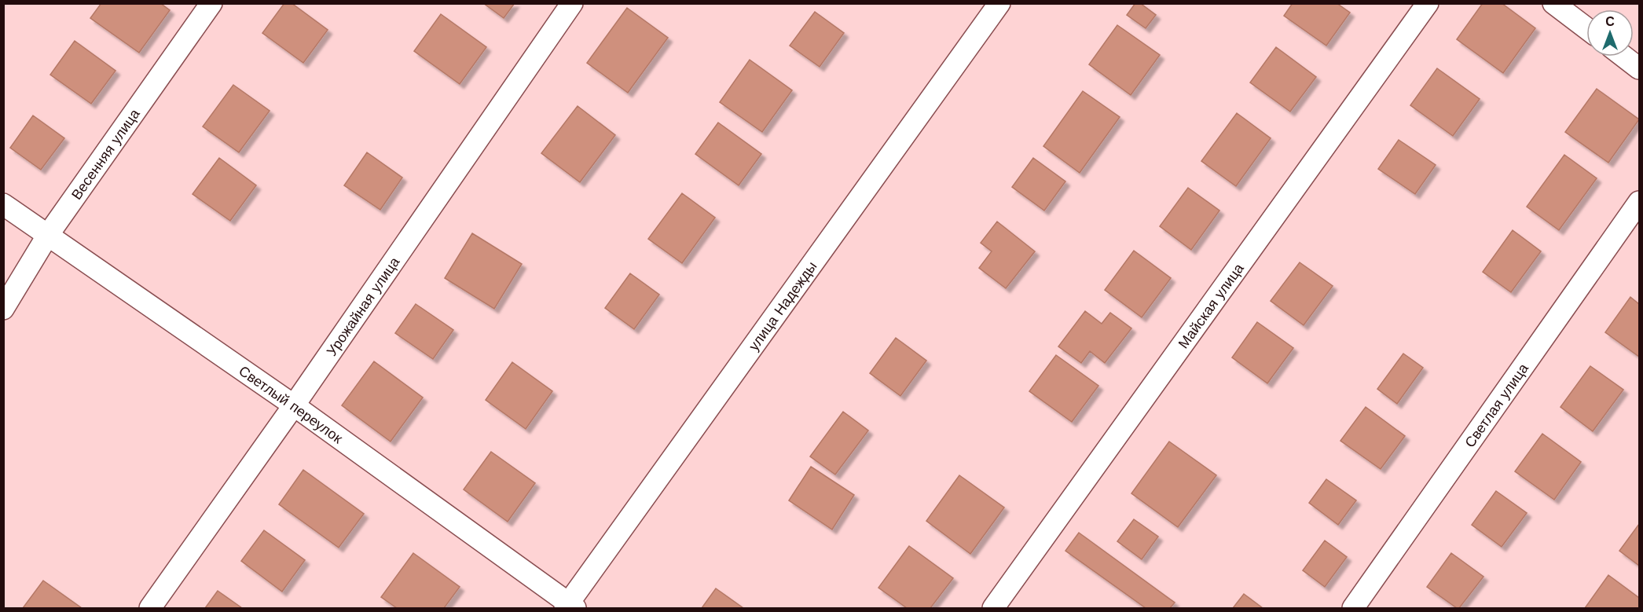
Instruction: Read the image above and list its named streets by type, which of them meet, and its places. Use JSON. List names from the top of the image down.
{
  "streets": {
    "street": [
      "Весенняя улица",
      "улица Надежды",
      "Урожайная улица",
      "Майская улица",
      "Светлый переулок",
      "Светлая улица"
    ]
  },
  "crossings": [
    ["Весенняя улица", "Светлый переулок"],
    ["улица Надежды", "Светлый переулок"],
    ["Урожайная улица", "Светлый переулок"]
  ],
  "north": "top"
}
